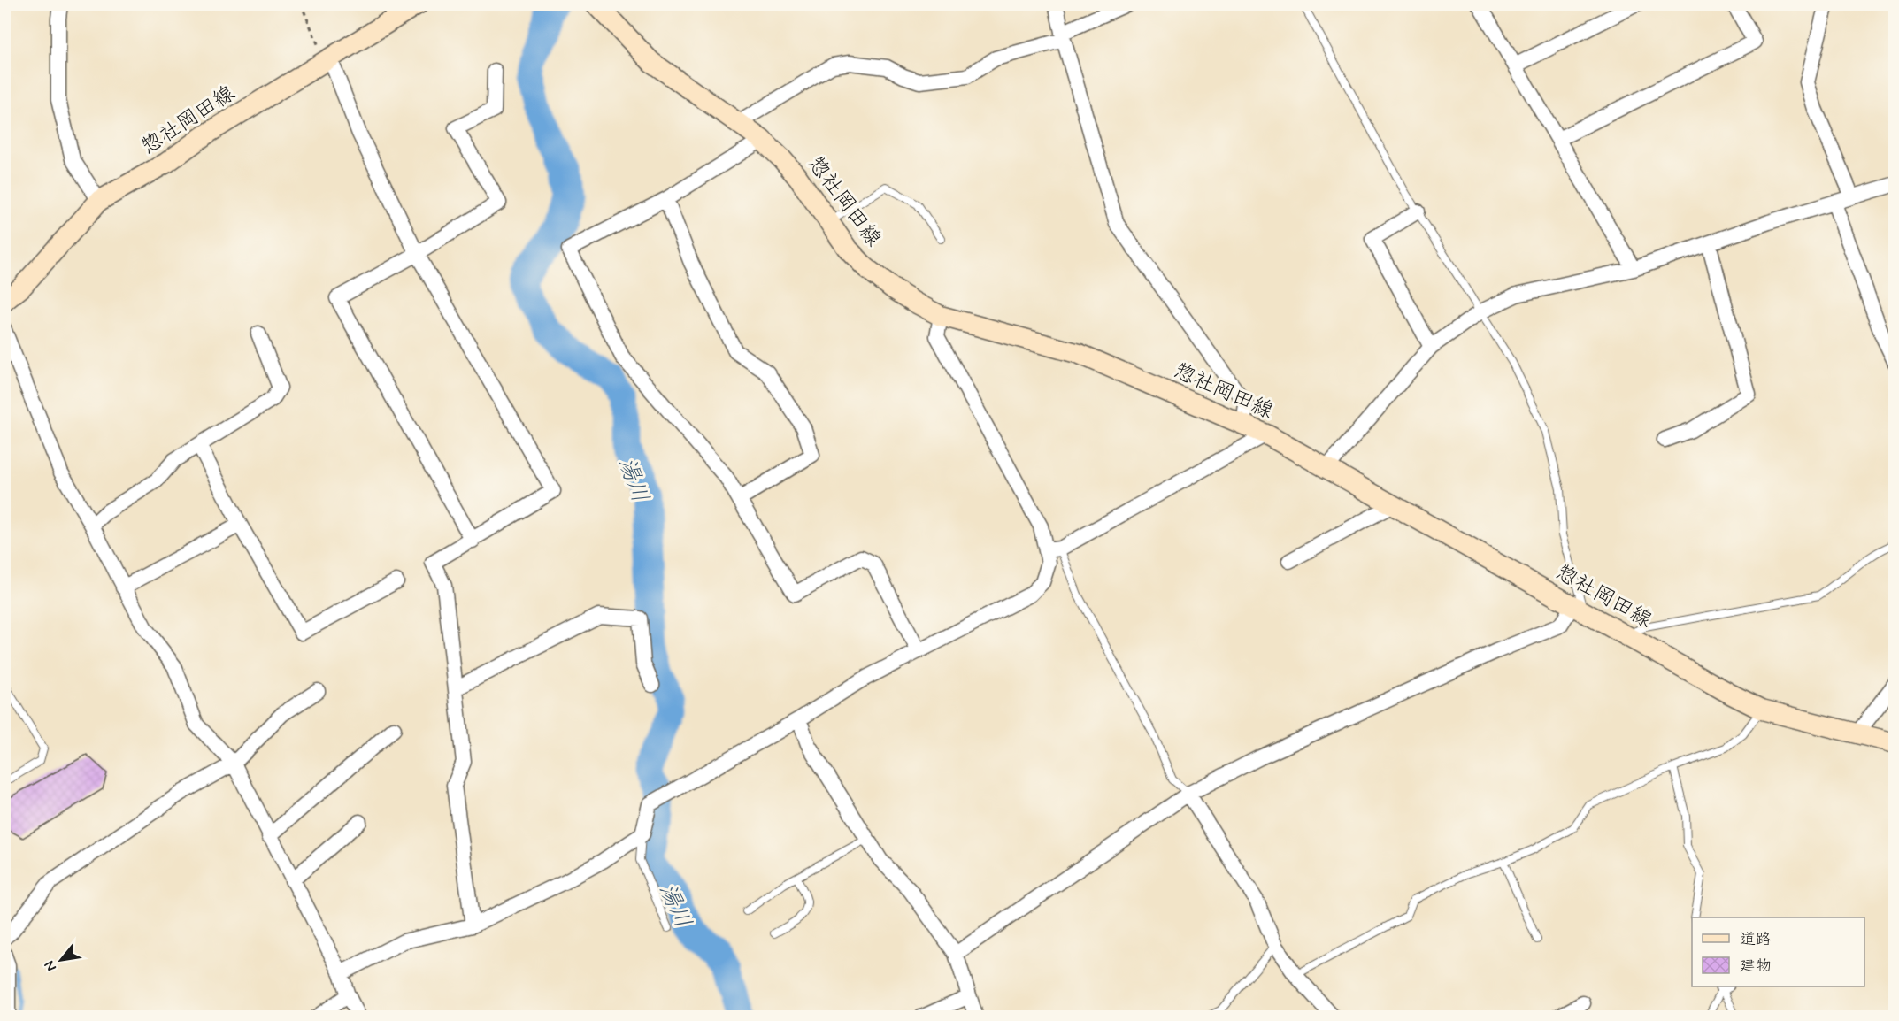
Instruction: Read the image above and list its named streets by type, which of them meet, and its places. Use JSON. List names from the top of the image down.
{
  "streets": {
    "main road": ["惣社岡田線"]
  },
  "water": ["湯川"],
  "legend": ["道路", "建物"],
  "north": "bottom left"
}
